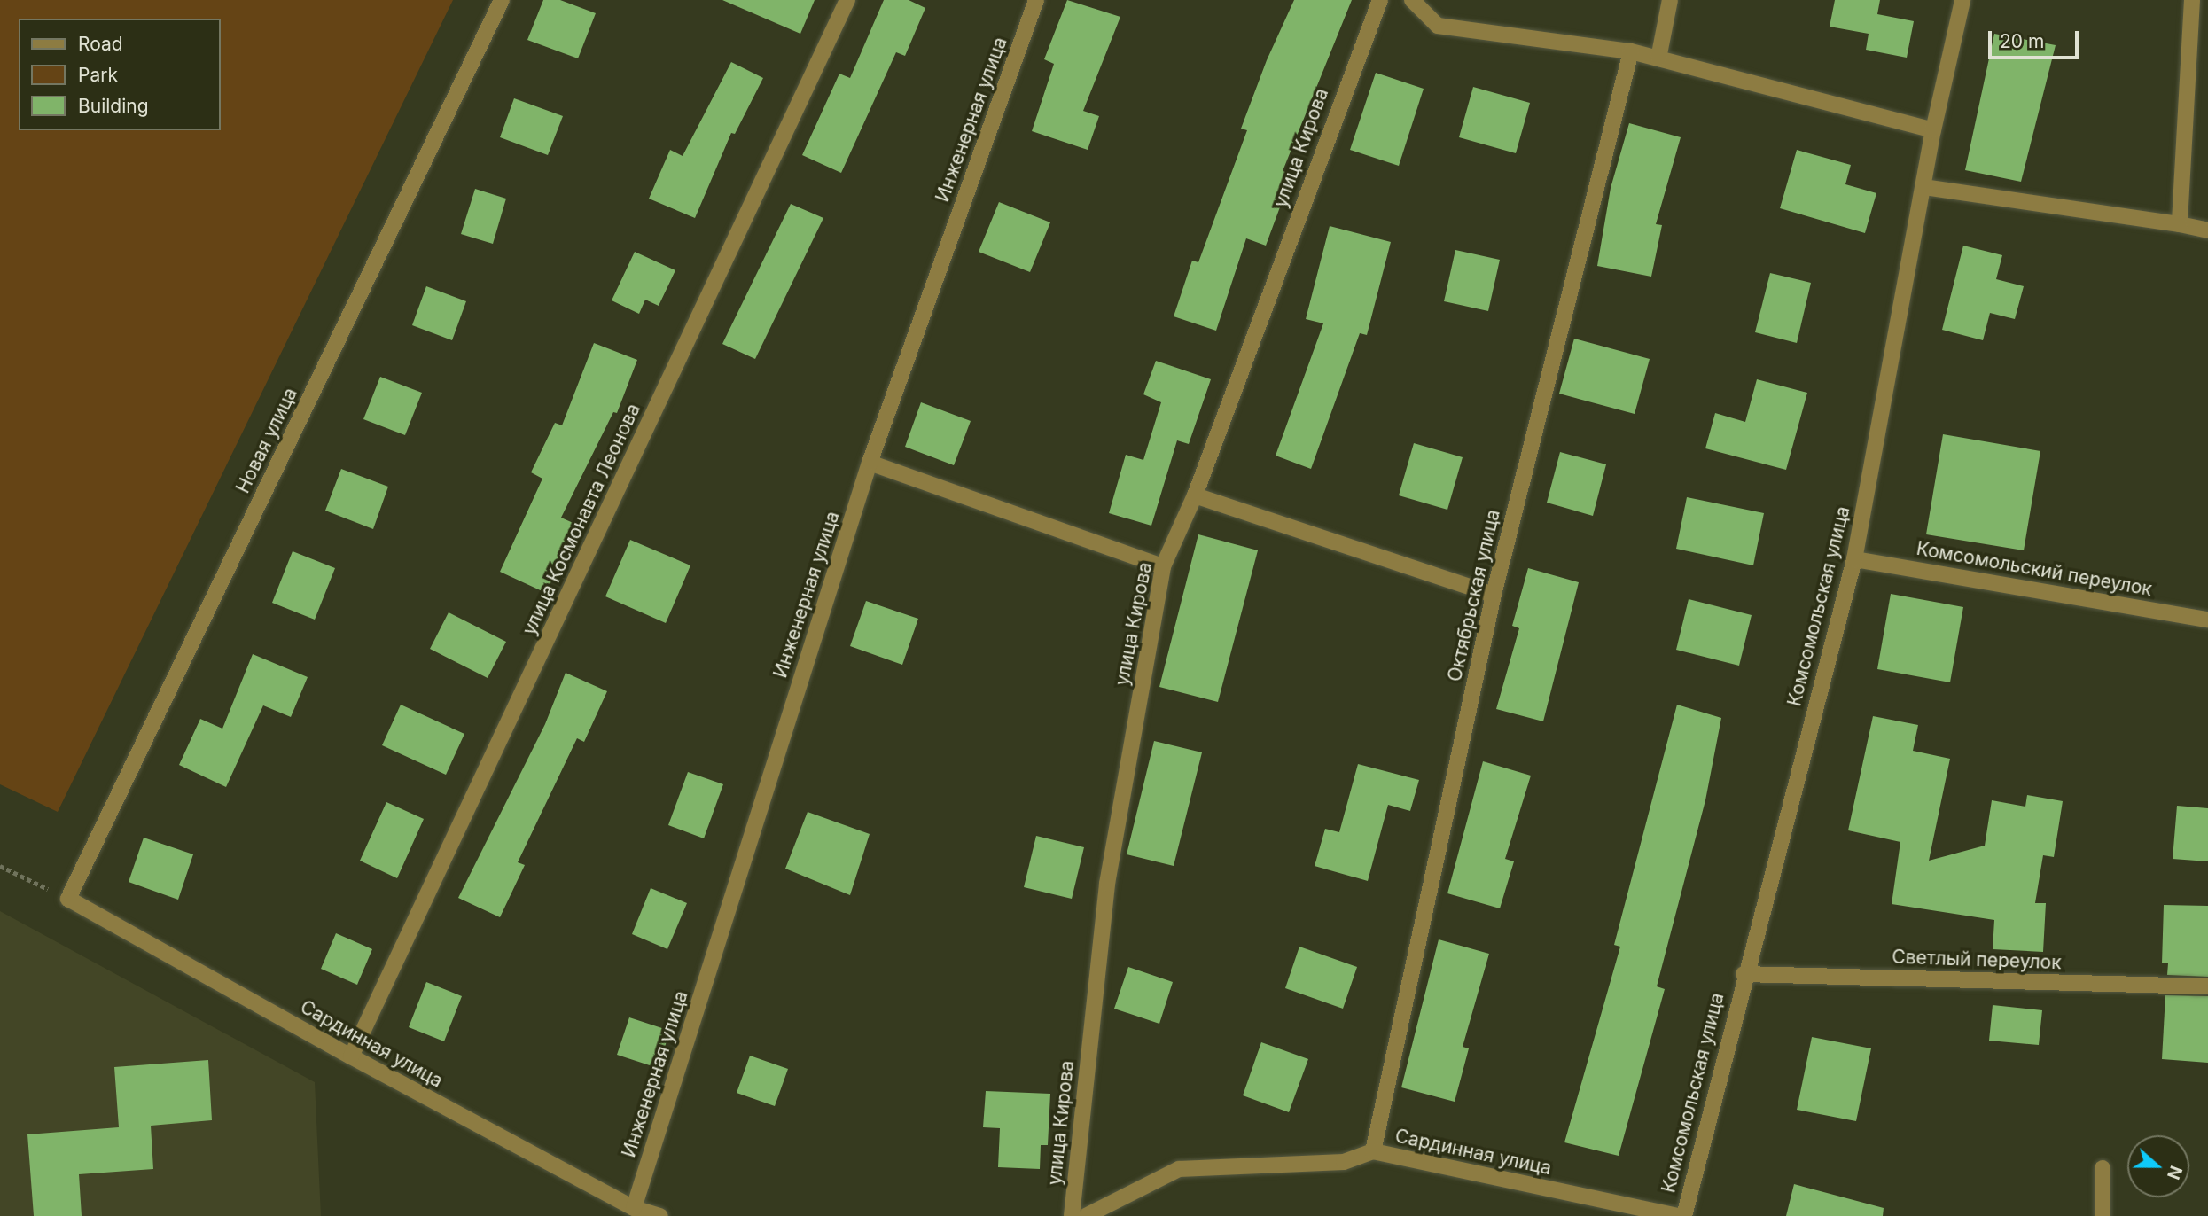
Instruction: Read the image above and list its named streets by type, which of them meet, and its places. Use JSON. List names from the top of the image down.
{
  "streets": {
    "street": [
      "Инженерная улица",
      "улица Кирова",
      "Новая улица",
      "улица Космонавта Леонова",
      "Комсомольский переулок",
      "Октябрьская улица",
      "Комсомольская улица",
      "Светлый переулок",
      "Сардинная улица"
    ]
  },
  "crossings": [
    ["Инженерная улица", "Сардинная улица"],
    ["Новая улица", "Сардинная улица"],
    ["улица Космонавта Леонова", "Сардинная улица"],
    ["Комсомольский переулок", "Комсомольская улица"],
    ["Октябрьская улица", "Сардинная улица"],
    ["Комсомольская улица", "Светлый переулок"]
  ],
  "legend": ["Road", "Park", "Building"],
  "scale_bar": "20 m",
  "north": "right"
}
